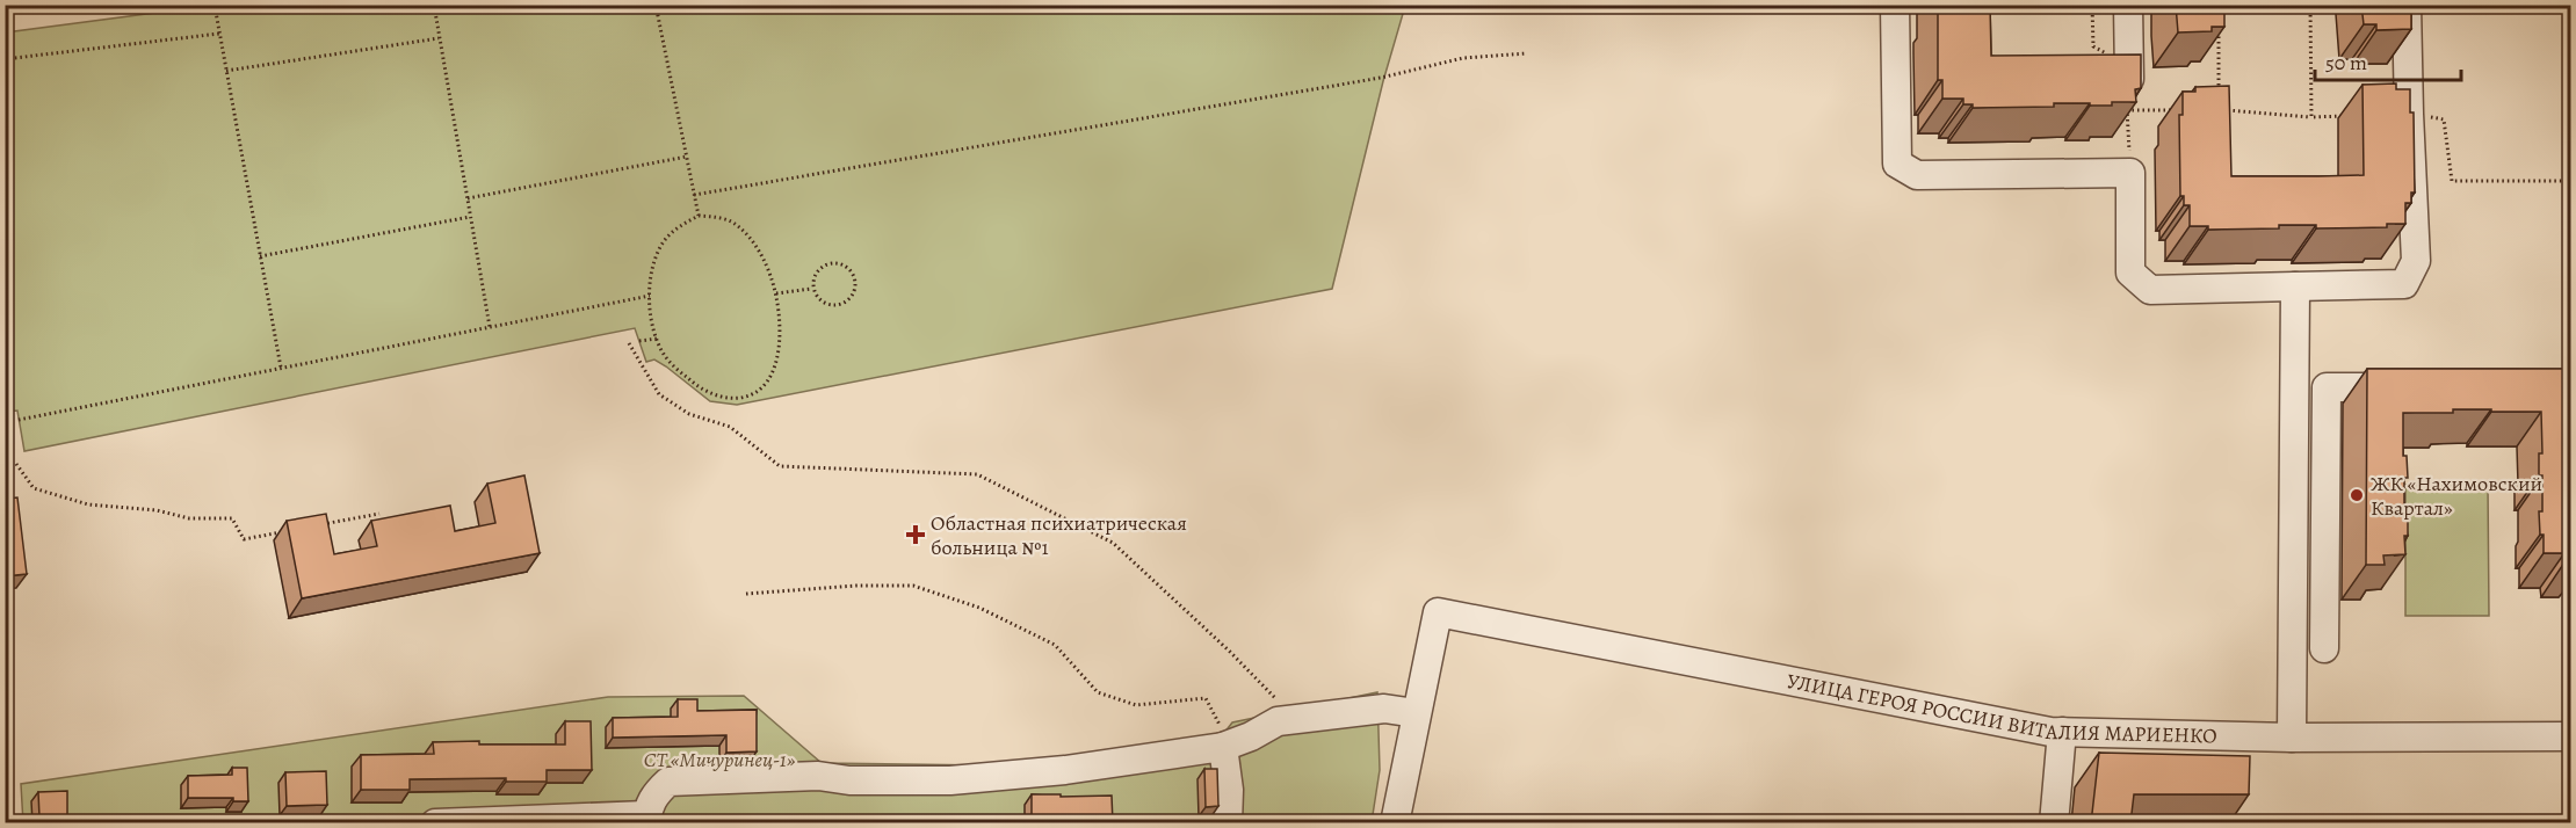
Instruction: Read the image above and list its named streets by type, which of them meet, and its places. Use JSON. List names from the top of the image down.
{
  "streets": {
    "street": ["УЛИЦА ГЕРОЯ РОССИИ ВИТАЛИЯ МАРИЕНКО"]
  },
  "parks": ["СТ «Мичуринец-1»"],
  "places": {
    "other": ["ЖК «Нахимовский Квартал»"],
    "health": ["Областная психиатрическая больница №1"]
  },
  "scale_bar": "50 m"
}
